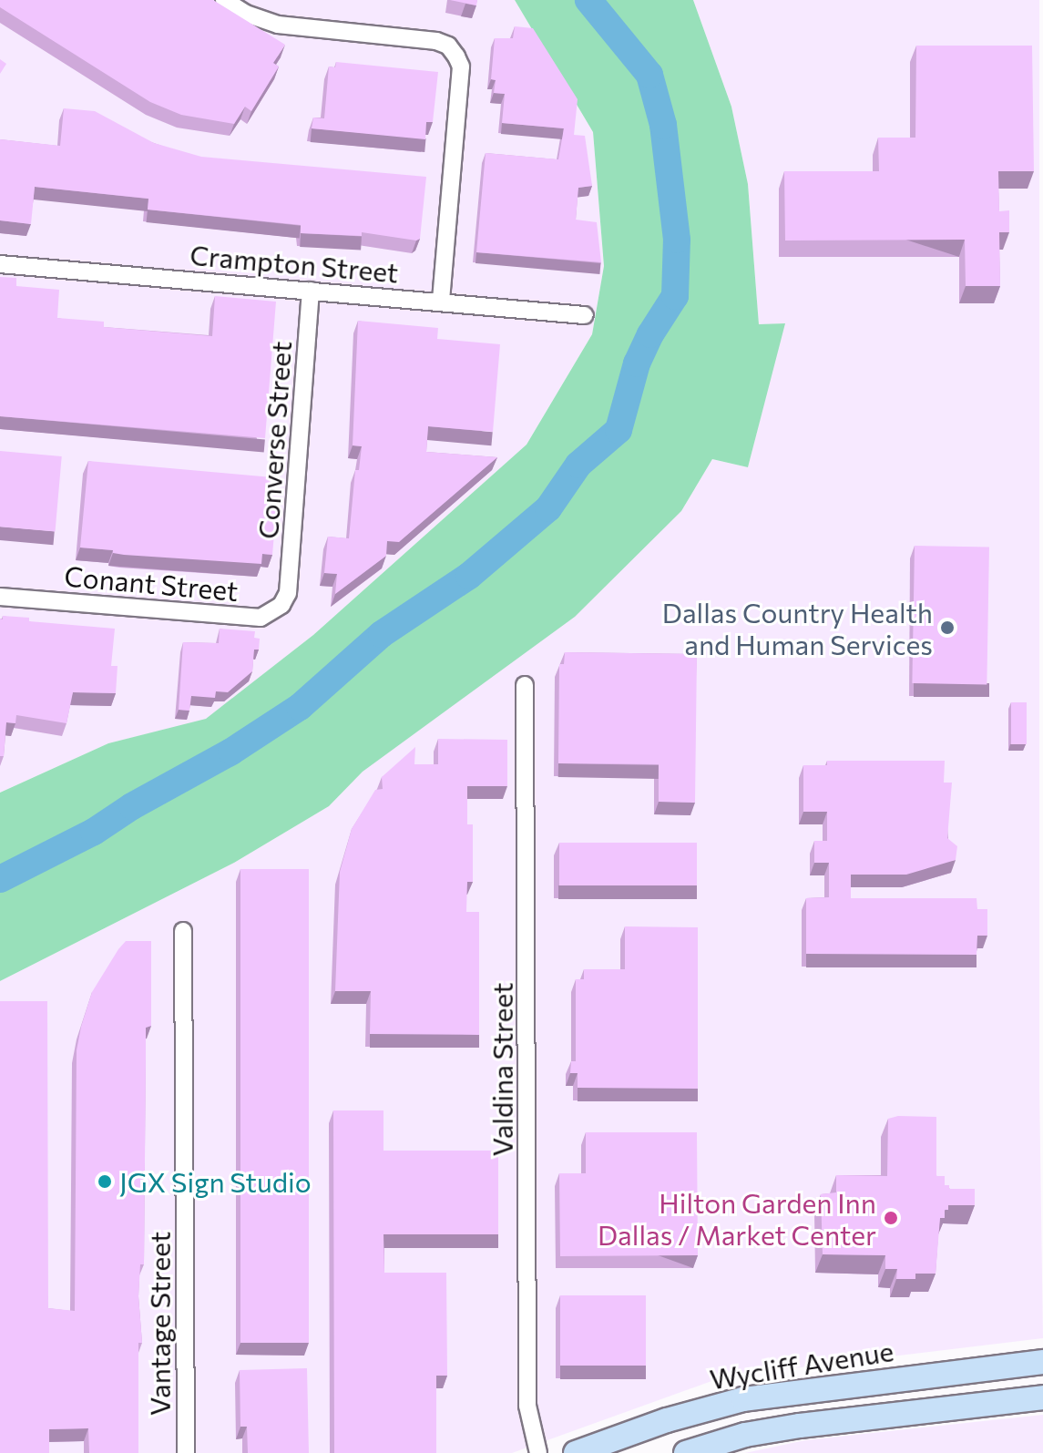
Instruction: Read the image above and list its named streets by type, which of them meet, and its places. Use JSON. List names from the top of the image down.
{
  "streets": {
    "main road": ["Wycliff Avenue"],
    "street": [
      "Crampton Street",
      "Converse Street",
      "Conant Street",
      "Valdina Street",
      "Vantage Street"
    ]
  },
  "crossings": [
    ["Crampton Street", "Converse Street"],
    ["Converse Street", "Conant Street"]
  ],
  "places": ["Dallas Country Health and Human Services", "JGX Sign Studio", "Hilton Garden Inn Dallas / Market Center"]
}
